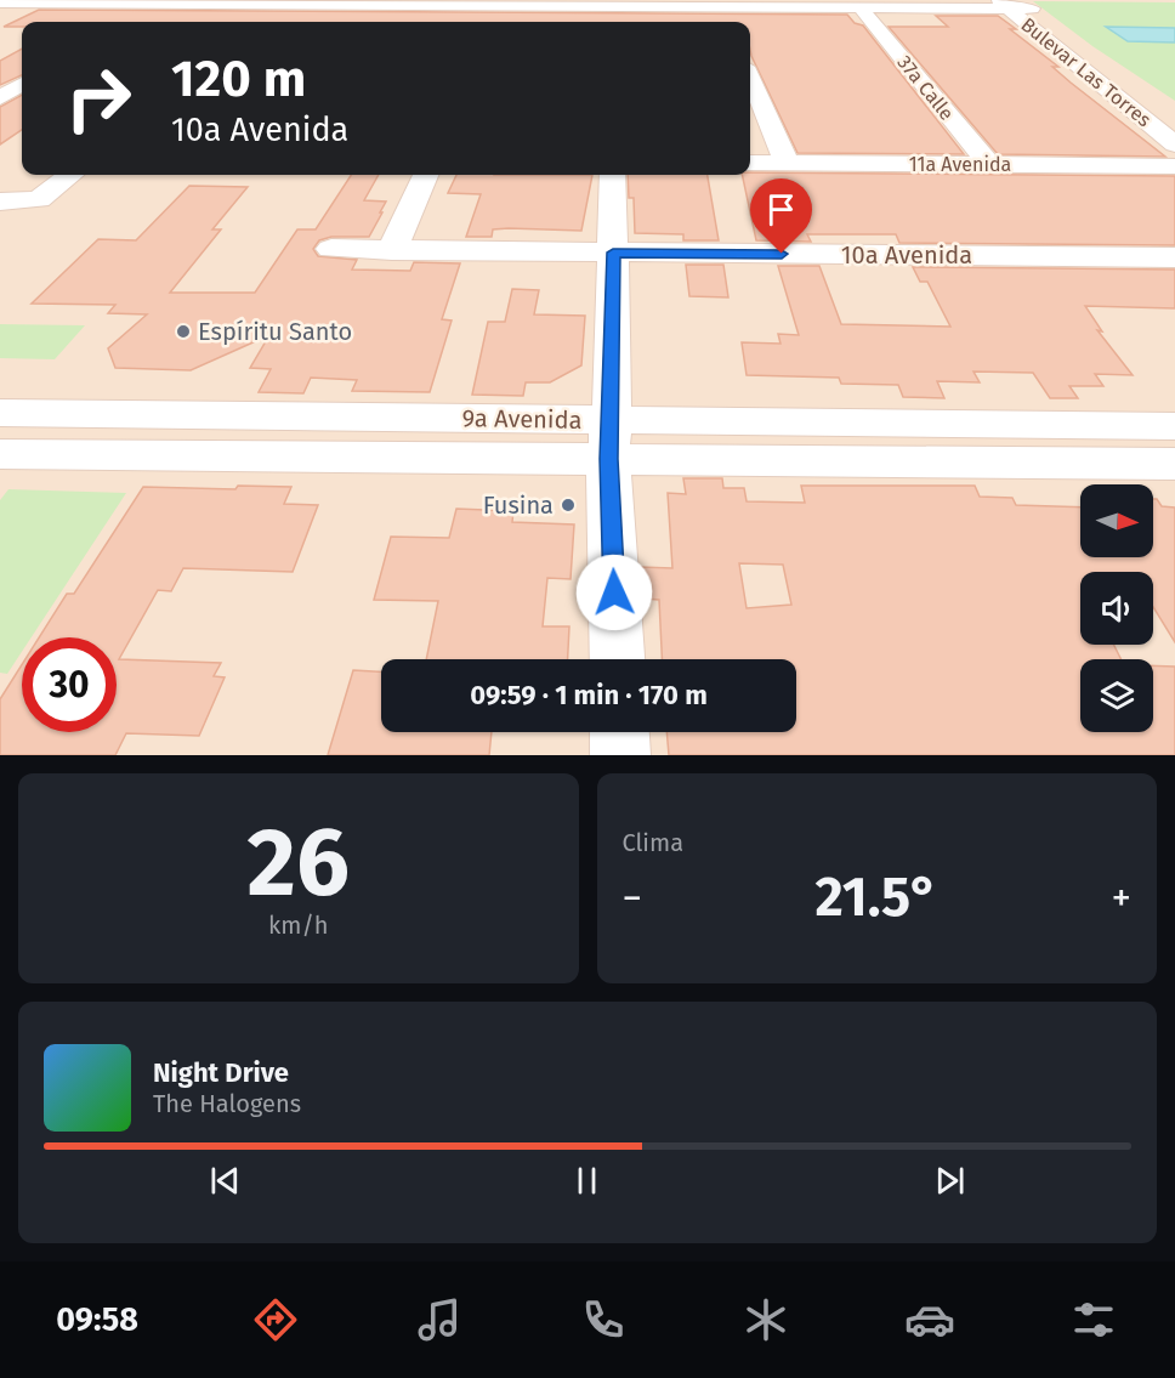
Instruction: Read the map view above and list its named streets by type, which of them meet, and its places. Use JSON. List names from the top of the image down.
{
  "streets": {
    "street": [
      "Bulevar Las Torres",
      "37a Calle",
      "11a Avenida",
      "10a Avenida",
      "9a Avenida"
    ]
  },
  "crossings": [
    ["37a Calle", "11a Avenida"]
  ],
  "places": ["Espíritu Santo", "Fusina"],
  "north": "right",
  "page": {
    "turn": ["120 m", "10a Avenida"],
    "limit": "30",
    "trip": "09:59 · 1 min · 170 m",
    "tile": [
      ["26", "km/h"],
      "Clima"
    ],
    "heat": ["−", "21.5°", "+"],
    "song": ["Night Drive", "The Halogens"],
    "tabs": "09:58"
  }
}
